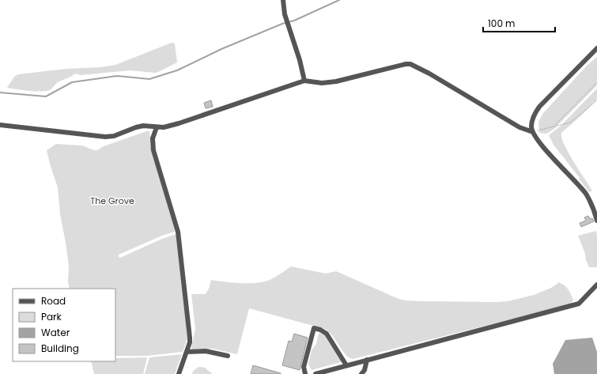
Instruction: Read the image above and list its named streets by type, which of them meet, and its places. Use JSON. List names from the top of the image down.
{
  "parks": ["The Grove"],
  "legend": [
    "Road",
    "Park",
    "Water",
    "Building"
  ],
  "scale_bar": "100 m"
}
